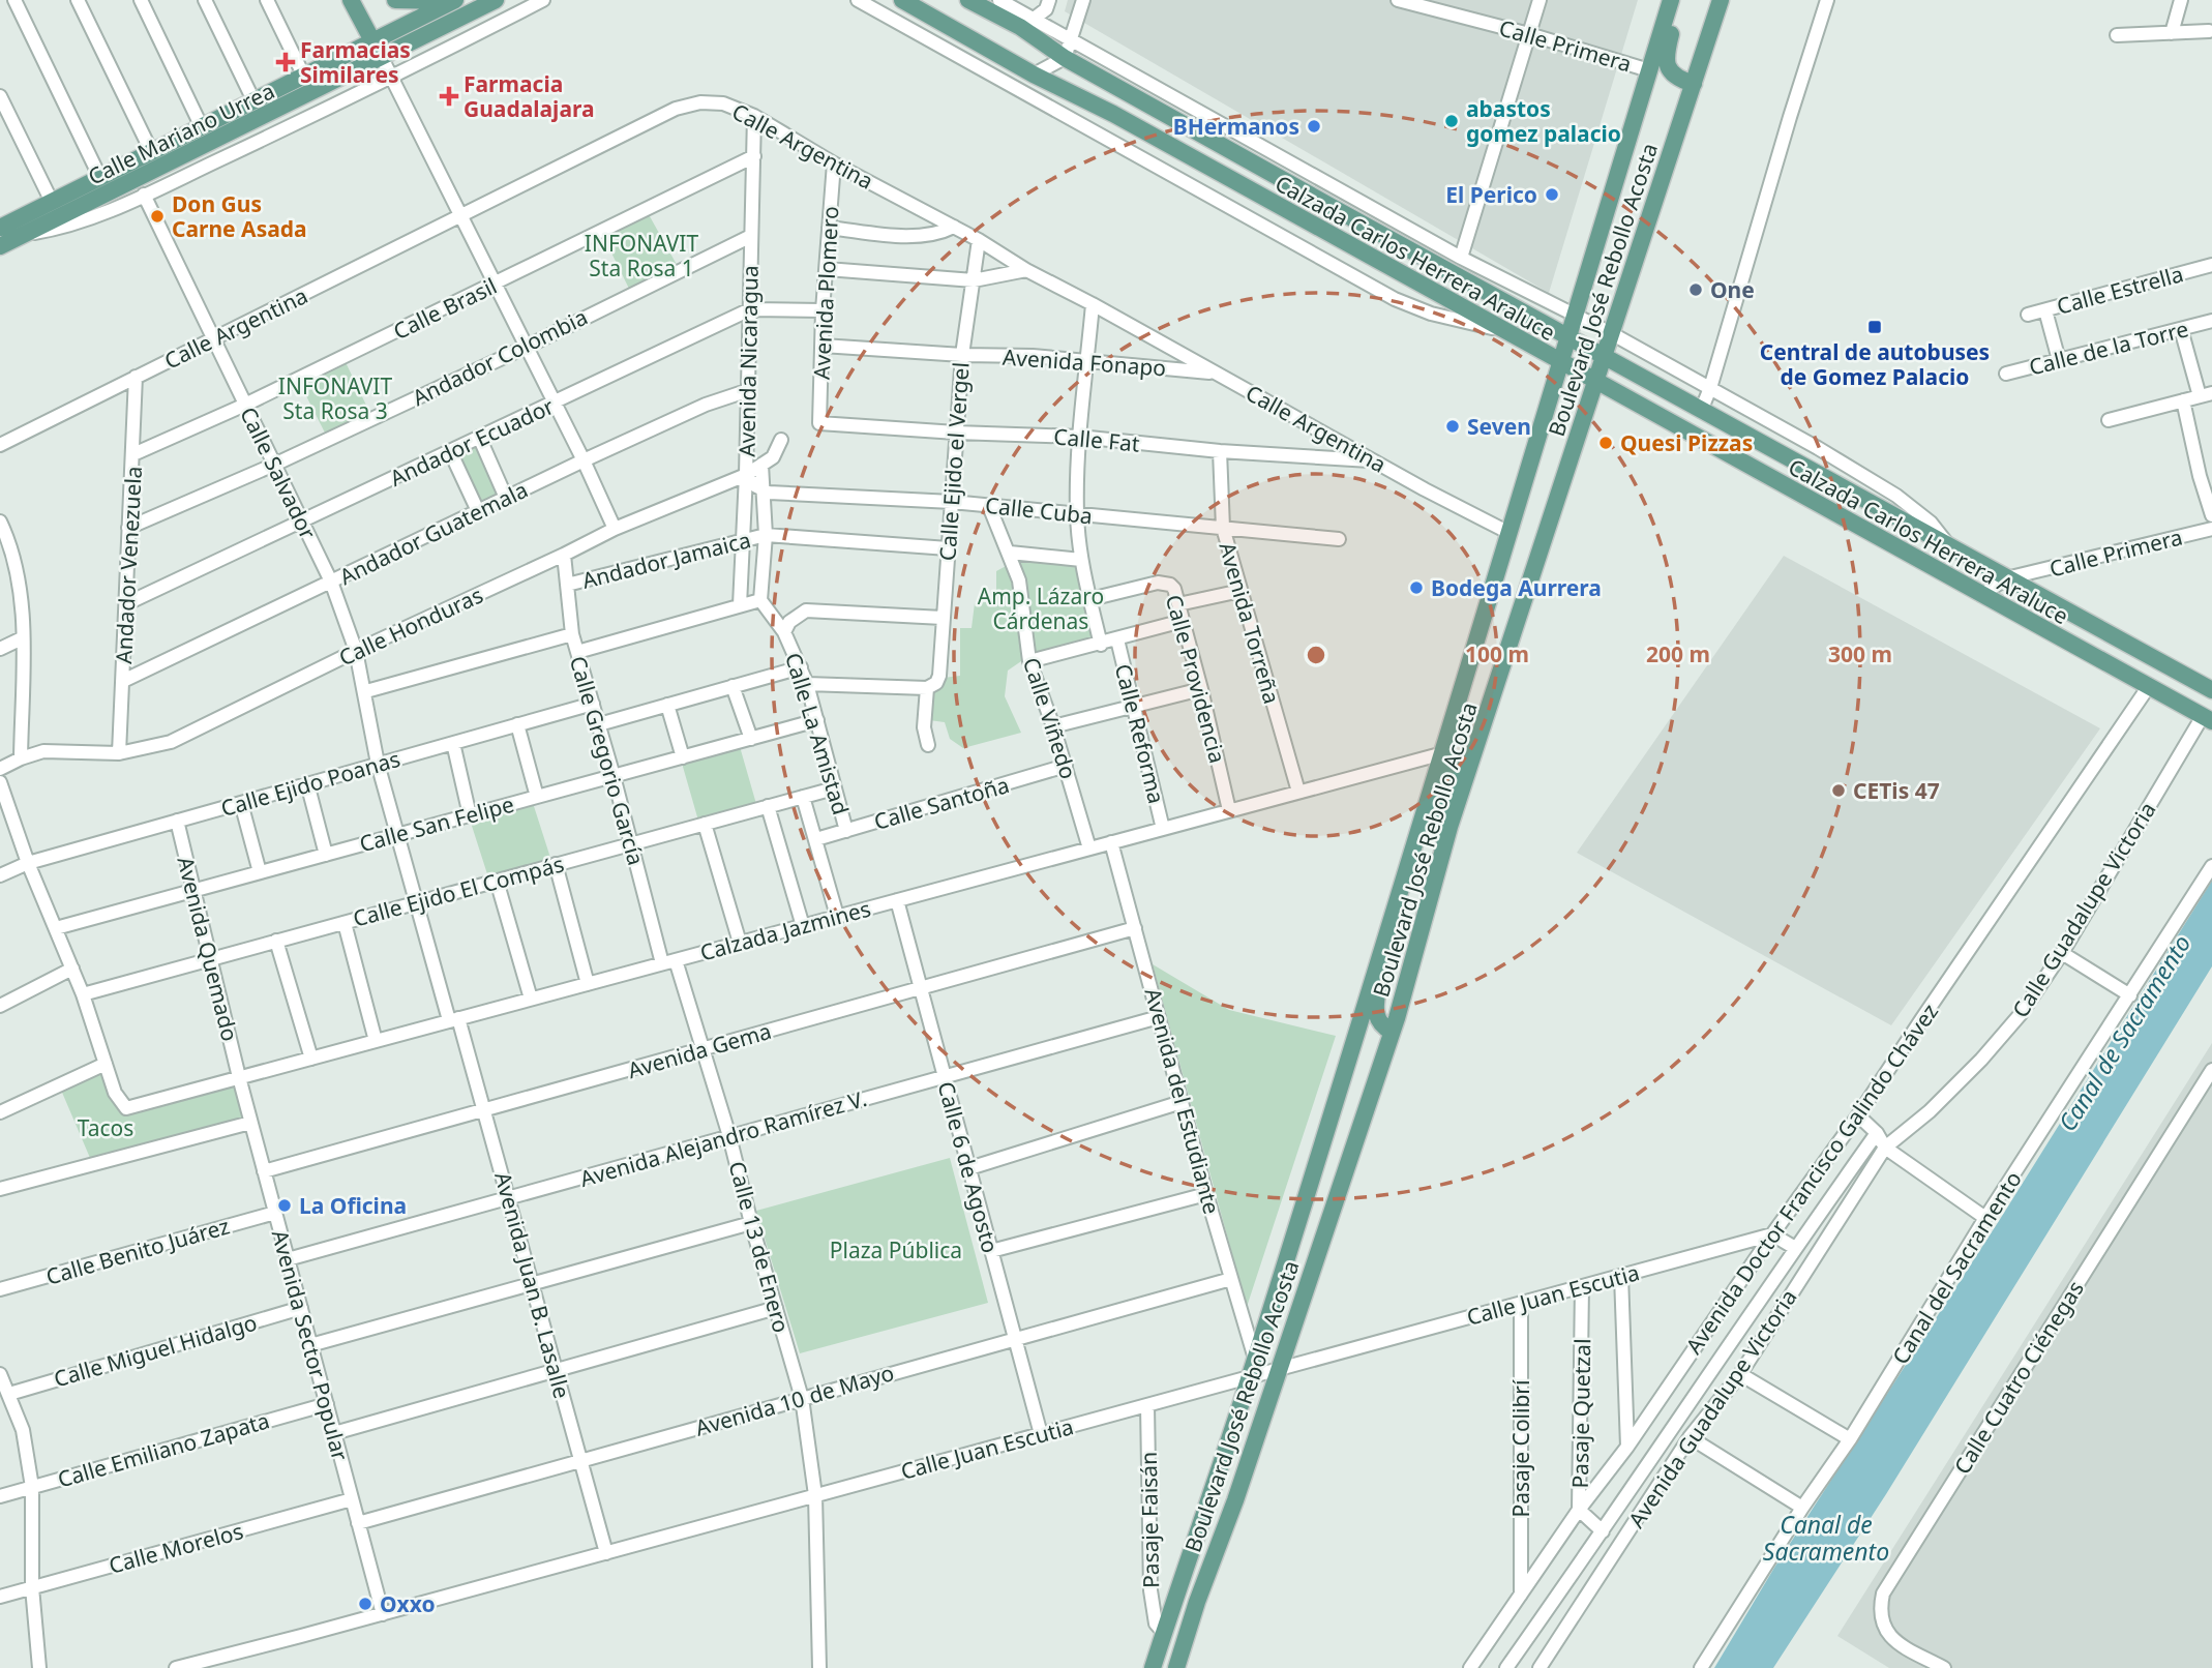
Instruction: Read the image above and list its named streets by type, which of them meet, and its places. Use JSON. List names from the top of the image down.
{
  "streets": {
    "main road": ["Calle Mariano Urrea", "Calzada Carlos Herrera Araluce", "Boulevard José Rebollo Acosta"],
    "street": [
      "Calle Primera",
      "Calle Argentina",
      "Calle Estrella",
      "Avenida Plomero",
      "Calle Brasil",
      "Calle de la Torre",
      "Andador Colombia",
      "Avenida Nicaragua",
      "Avenida Fonapo",
      "Calle Fat",
      "Andador Ecuador",
      "Calle Ejido el Vergel",
      "Calle Salvador",
      "Calle Cuba",
      "Andador Guatemala",
      "Andador Jamaica",
      "Andador Venezuela",
      "Avenida Torreña",
      "Calle Honduras",
      "Calle Providencia",
      "Calle Viñedo",
      "Calle La Amistad",
      "Calle Reforma",
      "Calle Gregorio García",
      "Calle Ejido Poanas",
      "Calle Santoña",
      "Calle San Felipe",
      "Calle Ejido El Compás",
      "Calle Guadalupe Victoria",
      "Calzada Jazmines",
      "Avenida Quemado",
      "Avenida Gema",
      "Avenida del Estudiante",
      "Avenida Alejandro Ramírez V.",
      "Calle 6 de Agosto",
      "Avenida Doctor Francisco Galindo Chávez",
      "Calle 13 de Enero",
      "Calle Benito Juárez",
      "Canal del Sacramento",
      "Avenida Juan B. Lasalle",
      "Calle Juan Escutia",
      "Avenida Sector Popular",
      "Calle Miguel Hidalgo",
      "Calle Cuatro Ciénegas",
      "Avenida 10 de Mayo",
      "Avenida Guadalupe Victoria",
      "Pasaje Quetzal",
      "Pasaje Colibrí",
      "Calle Emiliano Zapata",
      "Pasaje Faisán",
      "Calle Morelos"
    ]
  },
  "crossings": [
    ["Calle Primera", "Calzada Carlos Herrera Araluce"],
    ["Calle Primera", "Boulevard José Rebollo Acosta"],
    ["Calle Argentina", "Boulevard José Rebollo Acosta"],
    ["Calle Argentina", "Avenida Plomero"],
    ["Calle Argentina", "Avenida Nicaragua"],
    ["Calle Argentina", "Avenida Fonapo"],
    ["Calle Argentina", "Calle Fat"],
    ["Calle Argentina", "Calle Ejido el Vergel"],
    ["Calle Argentina", "Calle Salvador"],
    ["Calle Argentina", "Andador Venezuela"],
    ["Calle Argentina", "Calle Reforma"],
    ["Calzada Carlos Herrera Araluce", "Boulevard José Rebollo Acosta"],
    ["Calzada Carlos Herrera Araluce", "Calle Guadalupe Victoria"],
    ["Calzada Carlos Herrera Araluce", "Avenida Doctor Francisco Galindo Chávez"],
    ["Boulevard José Rebollo Acosta", "Calzada Jazmines"],
    ["Boulevard José Rebollo Acosta", "Avenida del Estudiante"],
    ["Boulevard José Rebollo Acosta", "Calle Juan Escutia"],
    ["Boulevard José Rebollo Acosta", "Pasaje Faisán"],
    ["Avenida Plomero", "Avenida Fonapo"],
    ["Avenida Plomero", "Calle Fat"],
    ["Avenida Plomero", "Andador Ecuador"],
    ["Calle Brasil", "Avenida Nicaragua"],
    ["Calle Brasil", "Calle Salvador"],
    ["Calle Brasil", "Andador Venezuela"],
    ["Andador Colombia", "Avenida Nicaragua"],
    ["Andador Colombia", "Calle Salvador"],
    ["Andador Colombia", "Andador Venezuela"],
    ["Avenida Nicaragua", "Andador Ecuador"],
    ["Avenida Nicaragua", "Andador Guatemala"],
    ["Avenida Nicaragua", "Andador Jamaica"],
    ["Avenida Nicaragua", "Calle Honduras"],
    ["Avenida Fonapo", "Calle Ejido el Vergel"],
    ["Avenida Fonapo", "Calle Reforma"],
    ["Calle Fat", "Calle Ejido el Vergel"],
    ["Calle Fat", "Avenida Torreña"],
    ["Calle Fat", "Calle Reforma"],
    ["Andador Ecuador", "Calle Salvador"],
    ["Andador Ecuador", "Andador Venezuela"],
    ["Calle Ejido el Vergel", "Calle Cuba"],
    ["Calle Ejido el Vergel", "Andador Jamaica"],
    ["Calle Ejido el Vergel", "Calle La Amistad"],
    ["Calle Salvador", "Andador Guatemala"],
    ["Calle Salvador", "Calle Honduras"],
    ["Calle Salvador", "Calle Ejido Poanas"],
    ["Calle Salvador", "Calle San Felipe"],
    ["Calle Salvador", "Calle Ejido El Compás"],
    ["Calle Salvador", "Avenida Juan B. Lasalle"],
    ["Calle Cuba", "Avenida Torreña"],
    ["Calle Cuba", "Calle Viñedo"],
    ["Calle Cuba", "Calle Reforma"],
    ["Andador Guatemala", "Andador Venezuela"],
    ["Andador Jamaica", "Calle Gregorio García"],
    ["Andador Venezuela", "Calle Honduras"],
    ["Avenida Torreña", "Calzada Jazmines"],
    ["Calle Honduras", "Calle Gregorio García"],
    ["Calle Providencia", "Calle Reforma"],
    ["Calle Providencia", "Calzada Jazmines"],
    ["Calle Viñedo", "Calle Santoña"],
    ["Calle Viñedo", "Calzada Jazmines"],
    ["Calle La Amistad", "Calle Santoña"],
    ["Calle La Amistad", "Calle San Felipe"],
    ["Calle La Amistad", "Calle Ejido El Compás"],
    ["Calle Reforma", "Calzada Jazmines"],
    ["Calle Gregorio García", "Calle Ejido Poanas"],
    ["Calle Gregorio García", "Calle San Felipe"],
    ["Calle Gregorio García", "Calle Ejido El Compás"],
    ["Calle Gregorio García", "Calzada Jazmines"],
    ["Calle Gregorio García", "Calle 13 de Enero"],
    ["Calle Ejido Poanas", "Avenida Quemado"],
    ["Calle San Felipe", "Avenida Quemado"],
    ["Calle Ejido El Compás", "Avenida Quemado"],
    ["Calle Ejido El Compás", "Avenida Juan B. Lasalle"],
    ["Calle Guadalupe Victoria", "Avenida Guadalupe Victoria"],
    ["Calzada Jazmines", "Avenida Quemado"],
    ["Calzada Jazmines", "Avenida del Estudiante"],
    ["Calzada Jazmines", "Calle 6 de Agosto"],
    ["Calzada Jazmines", "Calle 13 de Enero"],
    ["Calzada Jazmines", "Avenida Juan B. Lasalle"],
    ["Calzada Jazmines", "Avenida Sector Popular"],
    ["Avenida Quemado", "Avenida Sector Popular"],
    ["Avenida Gema", "Avenida del Estudiante"],
    ["Avenida Gema", "Calle 6 de Agosto"],
    ["Avenida Gema", "Calle 13 de Enero"],
    ["Avenida Gema", "Avenida Juan B. Lasalle"],
    ["Avenida Gema", "Avenida Sector Popular"],
    ["Avenida del Estudiante", "Avenida Alejandro Ramírez V."],
    ["Avenida del Estudiante", "Avenida 10 de Mayo"],
    ["Avenida Alejandro Ramírez V.", "Calle 6 de Agosto"],
    ["Avenida Alejandro Ramírez V.", "Calle 13 de Enero"],
    ["Avenida Alejandro Ramírez V.", "Avenida Juan B. Lasalle"],
    ["Avenida Alejandro Ramírez V.", "Avenida Sector Popular"],
    ["Calle 6 de Agosto", "Calle Juan Escutia"],
    ["Calle 6 de Agosto", "Avenida 10 de Mayo"],
    ["Avenida Doctor Francisco Galindo Chávez", "Calle Juan Escutia"],
    ["Avenida Doctor Francisco Galindo Chávez", "Pasaje Quetzal"],
    ["Avenida Doctor Francisco Galindo Chávez", "Pasaje Colibrí"],
    ["Calle 13 de Enero", "Calle Juan Escutia"],
    ["Calle 13 de Enero", "Avenida 10 de Mayo"],
    ["Calle Benito Juárez", "Avenida Sector Popular"],
    ["Avenida Juan B. Lasalle", "Calle Juan Escutia"],
    ["Avenida Juan B. Lasalle", "Avenida 10 de Mayo"],
    ["Calle Juan Escutia", "Avenida Sector Popular"],
    ["Calle Juan Escutia", "Pasaje Quetzal"],
    ["Calle Juan Escutia", "Pasaje Colibrí"],
    ["Calle Juan Escutia", "Pasaje Faisán"],
    ["Avenida Sector Popular", "Calle Miguel Hidalgo"],
    ["Avenida Sector Popular", "Avenida 10 de Mayo"],
    ["Avenida Sector Popular", "Calle Emiliano Zapata"],
    ["Avenida Sector Popular", "Calle Morelos"]
  ],
  "water": ["Canal de Sacramento"],
  "parks": [
    "INFONAVIT Sta Rosa 1",
    "INFONAVIT Sta Rosa 3",
    "Amp. Lázaro Cárdenas",
    "Tacos",
    "Plaza Pública"
  ],
  "places": {
    "health": ["Farmacias Similares", "Farmacia Guadalajara"],
    "other": [
      "abastos gomez palacio",
      "BHermanos",
      "El Perico",
      "Don Gus Carne Asada",
      "One",
      "Seven",
      "Quesi Pizzas",
      "Bodega Aurrera",
      "CETis 47",
      "La Oficina",
      "Oxxo"
    ],
    "transit": ["Central de autobuses de Gomez Palacio"]
  },
  "rings": ["100 m", "200 m", "300 m"]
}
